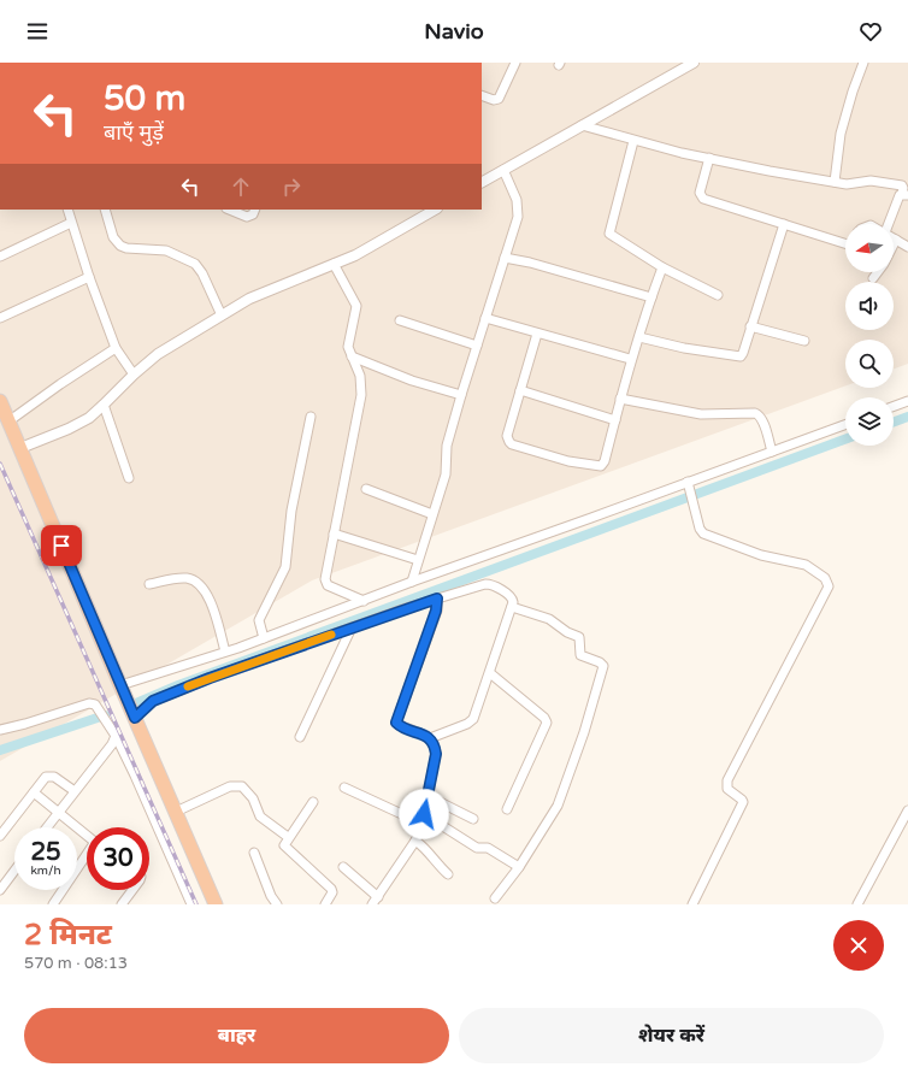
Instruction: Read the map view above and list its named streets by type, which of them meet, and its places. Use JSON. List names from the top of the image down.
{
  "north": "left",
  "page": {
    "header": "Navio",
    "turn": ["50 m", "बाएँ मुड़ें"],
    "speed": "25 km/h",
    "limit": "30",
    "heading": ["2 मिनट", "570 m · 08:13"],
    "buttons": ["बाहर", "शेयर करें"]
  }
}
